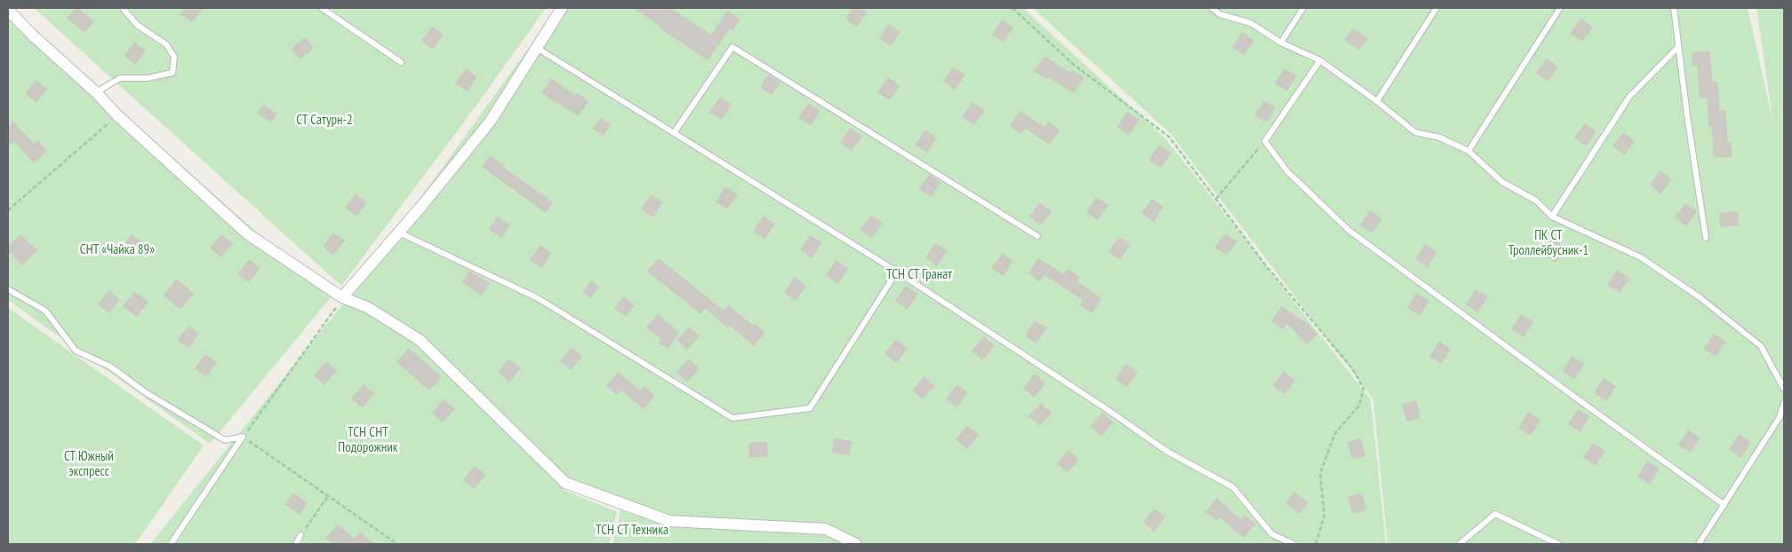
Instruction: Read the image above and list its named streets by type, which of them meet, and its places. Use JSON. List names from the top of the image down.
{
  "parks": [
    "СТ Сатурн-2",
    "ПК СТ Троллейбусник-1",
    "СНТ «Чайка 89»",
    "ТСН СТ Гранат",
    "ТСН СНТ Подорожник",
    "СТ Южный экспресс",
    "ТСН СТ Техника"
  ]
}
